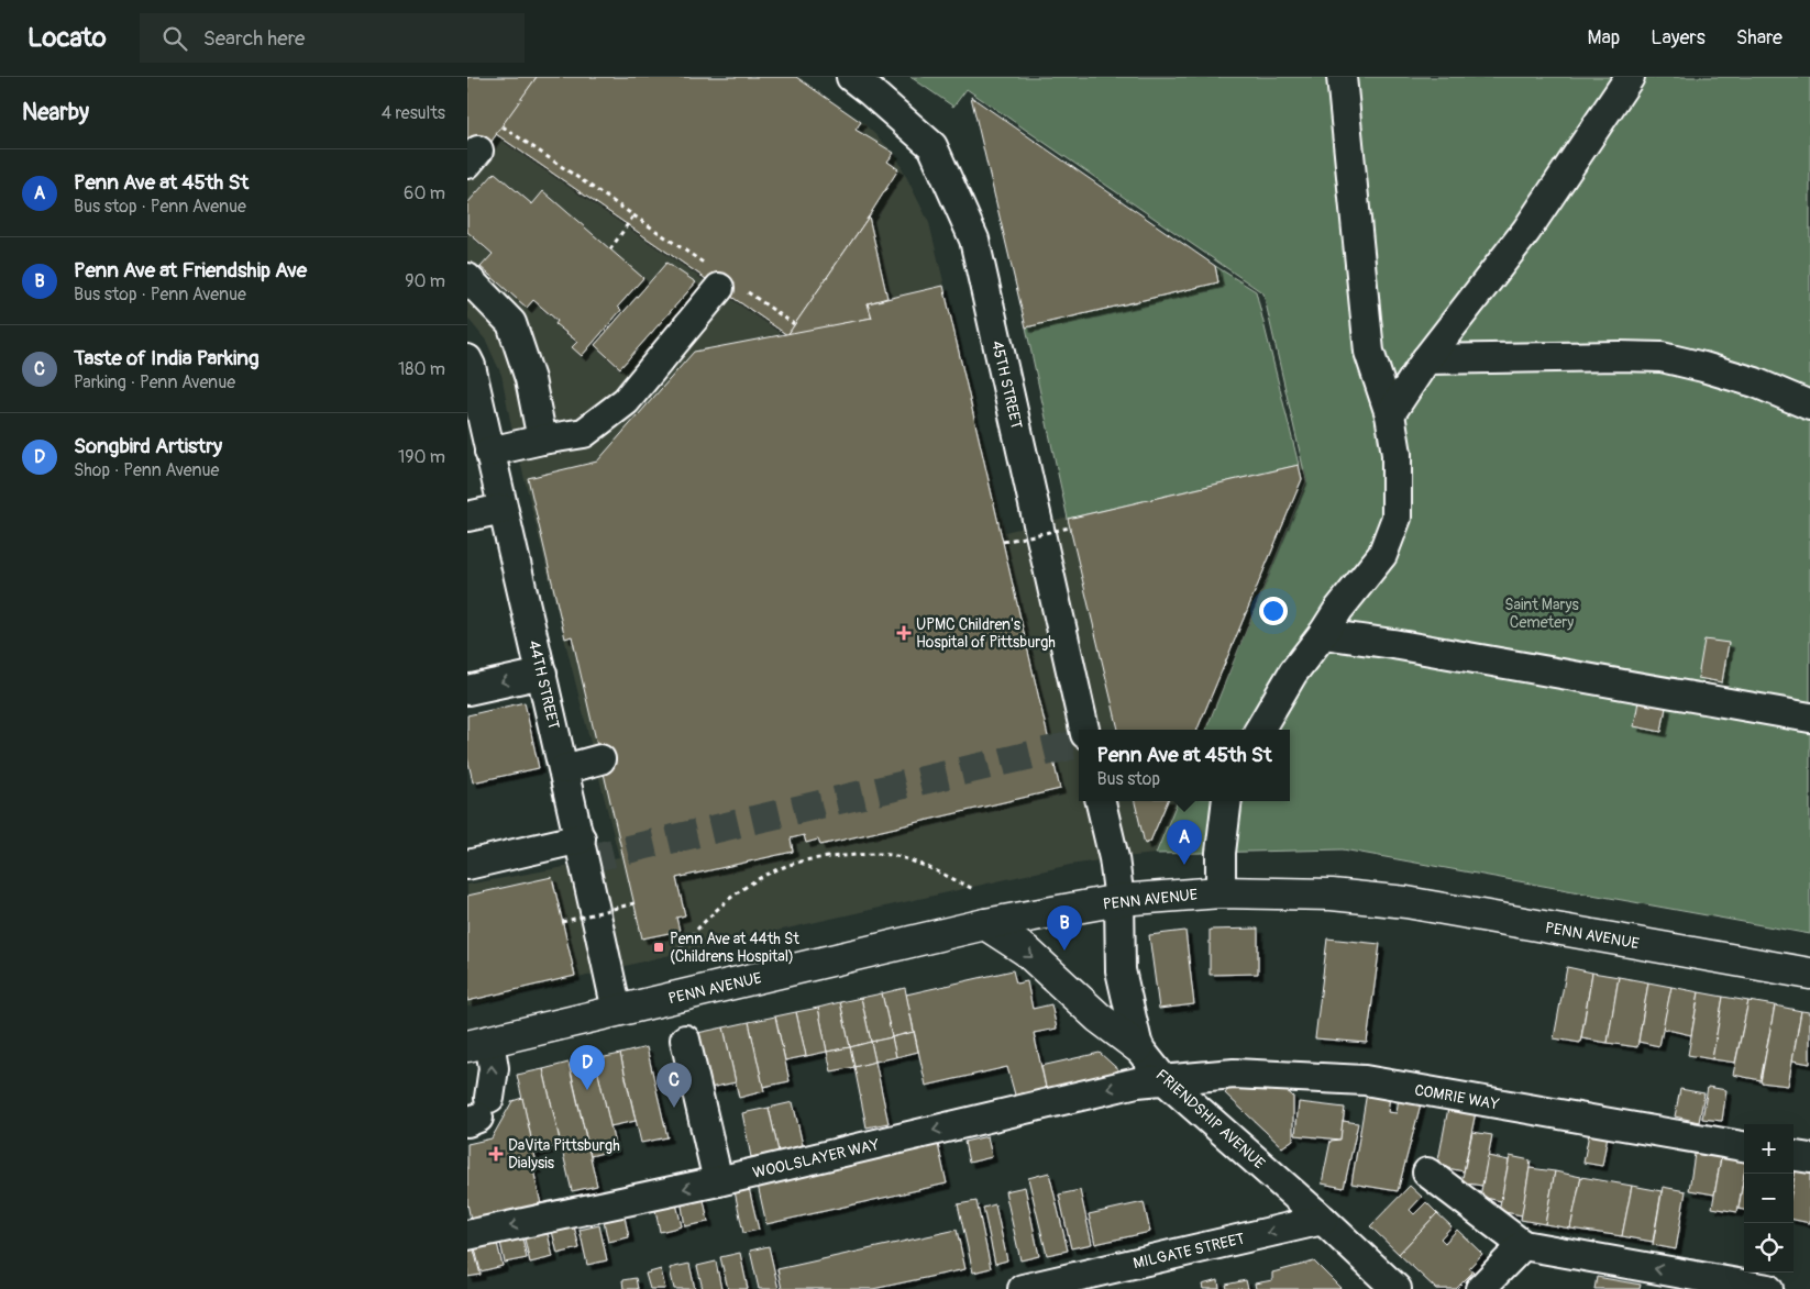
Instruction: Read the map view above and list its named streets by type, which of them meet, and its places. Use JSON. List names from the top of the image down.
{
  "streets": {
    "main road": ["PENN AVENUE"],
    "street": [
      "45TH STREET",
      "44TH STREET",
      "COMRIE WAY",
      "FRIENDSHIP AVENUE",
      "WOOLSLAYER WAY",
      "MILGATE STREET"
    ]
  },
  "crossings": [
    ["44TH STREET", "PENN AVENUE"],
    ["PENN AVENUE", "FRIENDSHIP AVENUE"],
    ["COMRIE WAY", "FRIENDSHIP AVENUE"],
    ["COMRIE WAY", "WOOLSLAYER WAY"],
    ["FRIENDSHIP AVENUE", "WOOLSLAYER WAY"],
    ["FRIENDSHIP AVENUE", "MILGATE STREET"]
  ],
  "one_way": ["WOOLSLAYER WAY", "MILGATE STREET"],
  "parks": ["Saint Marys Cemetery"],
  "places": {
    "health": ["UPMC Children's Hospital of Pittsburgh", "DaVita Pittsburgh Dialysis"],
    "transit": ["Penn Ave at 44th St (Childrens Hospital)"]
  },
  "page": {
    "header": "Locato",
    "search": "Search here",
    "nav": ["Map", "Layers", "Share"],
    "heading": ["Nearby", "4 results"],
    "list": [
      {
        "mark": "A",
        "name": "Penn Ave at 45th St",
        "note": "Bus stop · Penn Avenue",
        "value": "60 m"
      },
      {
        "mark": "B",
        "name": "Penn Ave at Friendship Ave",
        "note": "Bus stop · Penn Avenue",
        "value": "90 m"
      },
      {
        "mark": "C",
        "name": "Taste of India Parking",
        "note": "Parking · Penn Avenue",
        "value": "180 m"
      },
      {
        "mark": "D",
        "name": "Songbird Artistry",
        "note": "Shop · Penn Avenue",
        "value": "190 m"
      }
    ],
    "popup": ["Penn Ave at 45th St", "Bus stop"],
    "pins": [
      "A",
      "B",
      "D",
      "C"
    ],
    "map_buttons": ["+", "−"]
  }
}
